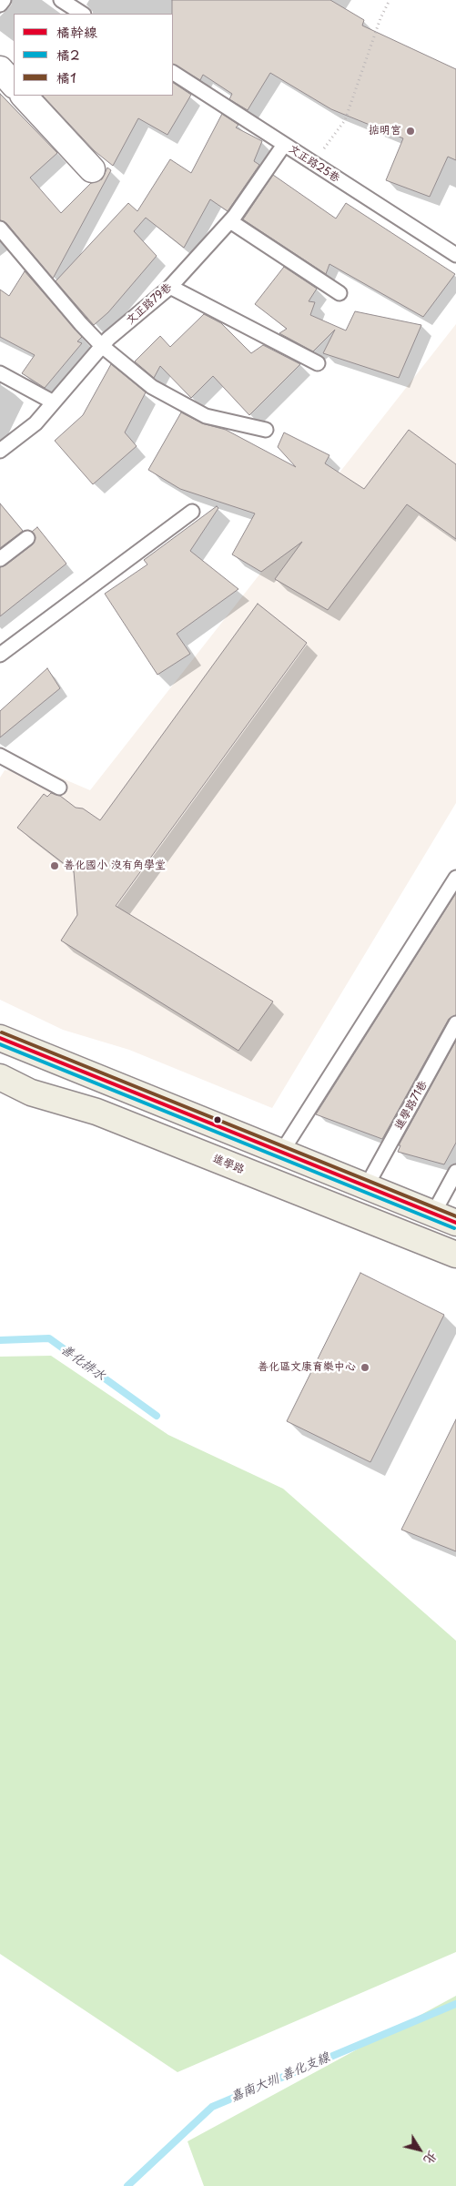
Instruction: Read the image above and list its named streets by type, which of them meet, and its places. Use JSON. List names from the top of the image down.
{
  "streets": {
    "main road": ["進學路"],
    "lane": ["文正路25巷", "文正路79巷", "進學路71巷"]
  },
  "crossings": [
    ["文正路25巷", "文正路79巷"]
  ],
  "water": ["善化排水", "嘉南大圳 善化支線"],
  "places": ["掂明宮", "善化國小 沒有角學堂", "善化區文康育樂中心"],
  "lines": ["transit line 橘1", "transit line 橘幹線", "transit line 橘2"],
  "legend": ["橘幹線", "橘2", "橘1"],
  "north": "bottom right"
}
